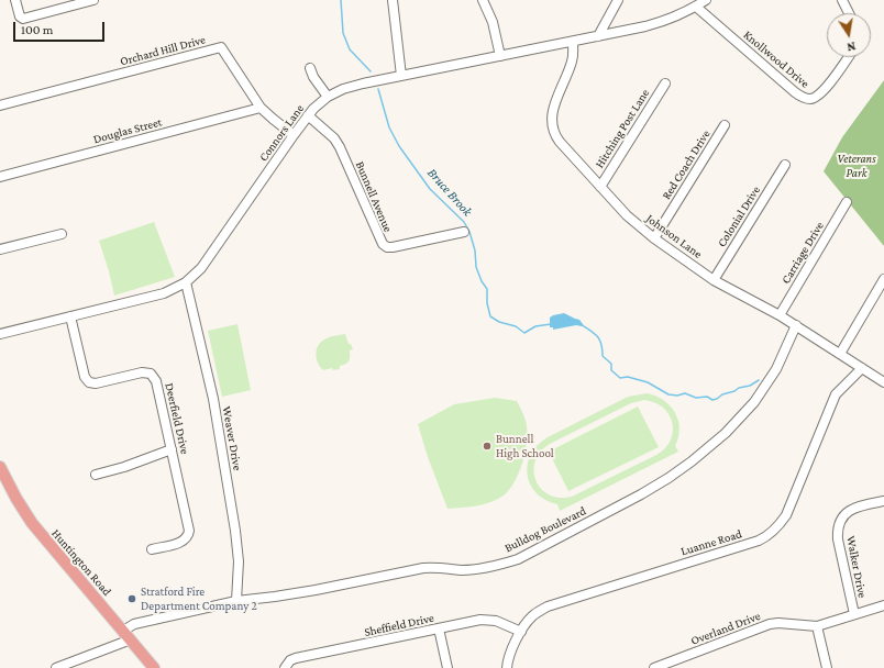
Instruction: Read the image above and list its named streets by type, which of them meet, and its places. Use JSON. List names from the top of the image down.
{
  "streets": {
    "main road": ["Huntington Road"],
    "street": [
      "Orchard Hill Drive",
      "Knollwood Drive",
      "Hitching Post Lane",
      "Douglas Street",
      "Connors Lane",
      "Red Coach Drive",
      "Bunnell Avenue",
      "Colonial Drive",
      "Johnson Lane",
      "Carriage Drive",
      "Deerfield Drive",
      "Weaver Drive",
      "Bulldog Boulevard",
      "Luanne Road",
      "Walker Drive",
      "Sheffield Drive",
      "Overland Drive"
    ]
  },
  "crossings": [
    ["Orchard Hill Drive", "Douglas Street"],
    ["Orchard Hill Drive", "Connors Lane"],
    ["Knollwood Drive", "Connors Lane"],
    ["Hitching Post Lane", "Johnson Lane"],
    ["Connors Lane", "Bunnell Avenue"],
    ["Connors Lane", "Johnson Lane"],
    ["Connors Lane", "Deerfield Drive"],
    ["Connors Lane", "Weaver Drive"],
    ["Red Coach Drive", "Johnson Lane"],
    ["Colonial Drive", "Johnson Lane"],
    ["Johnson Lane", "Carriage Drive"],
    ["Johnson Lane", "Bulldog Boulevard"],
    ["Johnson Lane", "Luanne Road"],
    ["Weaver Drive", "Bulldog Boulevard"],
    ["Bulldog Boulevard", "Huntington Road"],
    ["Luanne Road", "Sheffield Drive"],
    ["Walker Drive", "Overland Drive"]
  ],
  "water": ["Bruce Brook"],
  "parks": ["Veterans Park"],
  "places": ["Bunnell High School", "Stratford Fire Department Company 2"],
  "scale_bar": "100 m",
  "north": "bottom"
}
